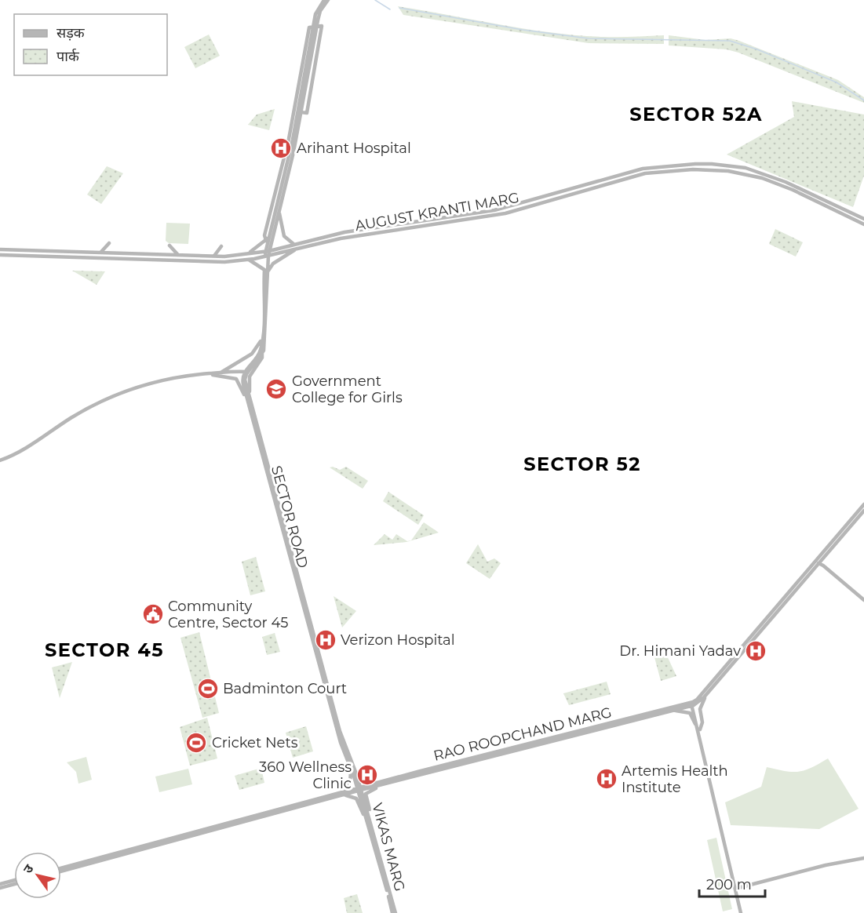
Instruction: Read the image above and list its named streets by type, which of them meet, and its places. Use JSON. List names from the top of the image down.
{
  "streets": {
    "main road": [
      "AUGUST KRANTI MARG",
      "SECTOR ROAD",
      "RAO ROOPCHAND MARG",
      "VIKAS MARG"
    ]
  },
  "crossings": [
    ["SECTOR ROAD", "RAO ROOPCHAND MARG"],
    ["SECTOR ROAD", "VIKAS MARG"],
    ["RAO ROOPCHAND MARG", "VIKAS MARG"]
  ],
  "districts": ["SECTOR 52A", "SECTOR 52", "SECTOR 45"],
  "places": {
    "hospital": [
      "Arihant Hospital",
      "Verizon Hospital",
      "Dr. Himani Yadav",
      "360 Wellness Clinic",
      "Artemis Health Institute"
    ],
    "school or university": ["Government College for Girls"],
    "public building": ["Community Centre, Sector 45"],
    "sports": ["Badminton Court", "Cricket Nets"]
  },
  "legend": ["सड़क", "पार्क"],
  "scale_bar": "200 m",
  "north": "top left"
}
